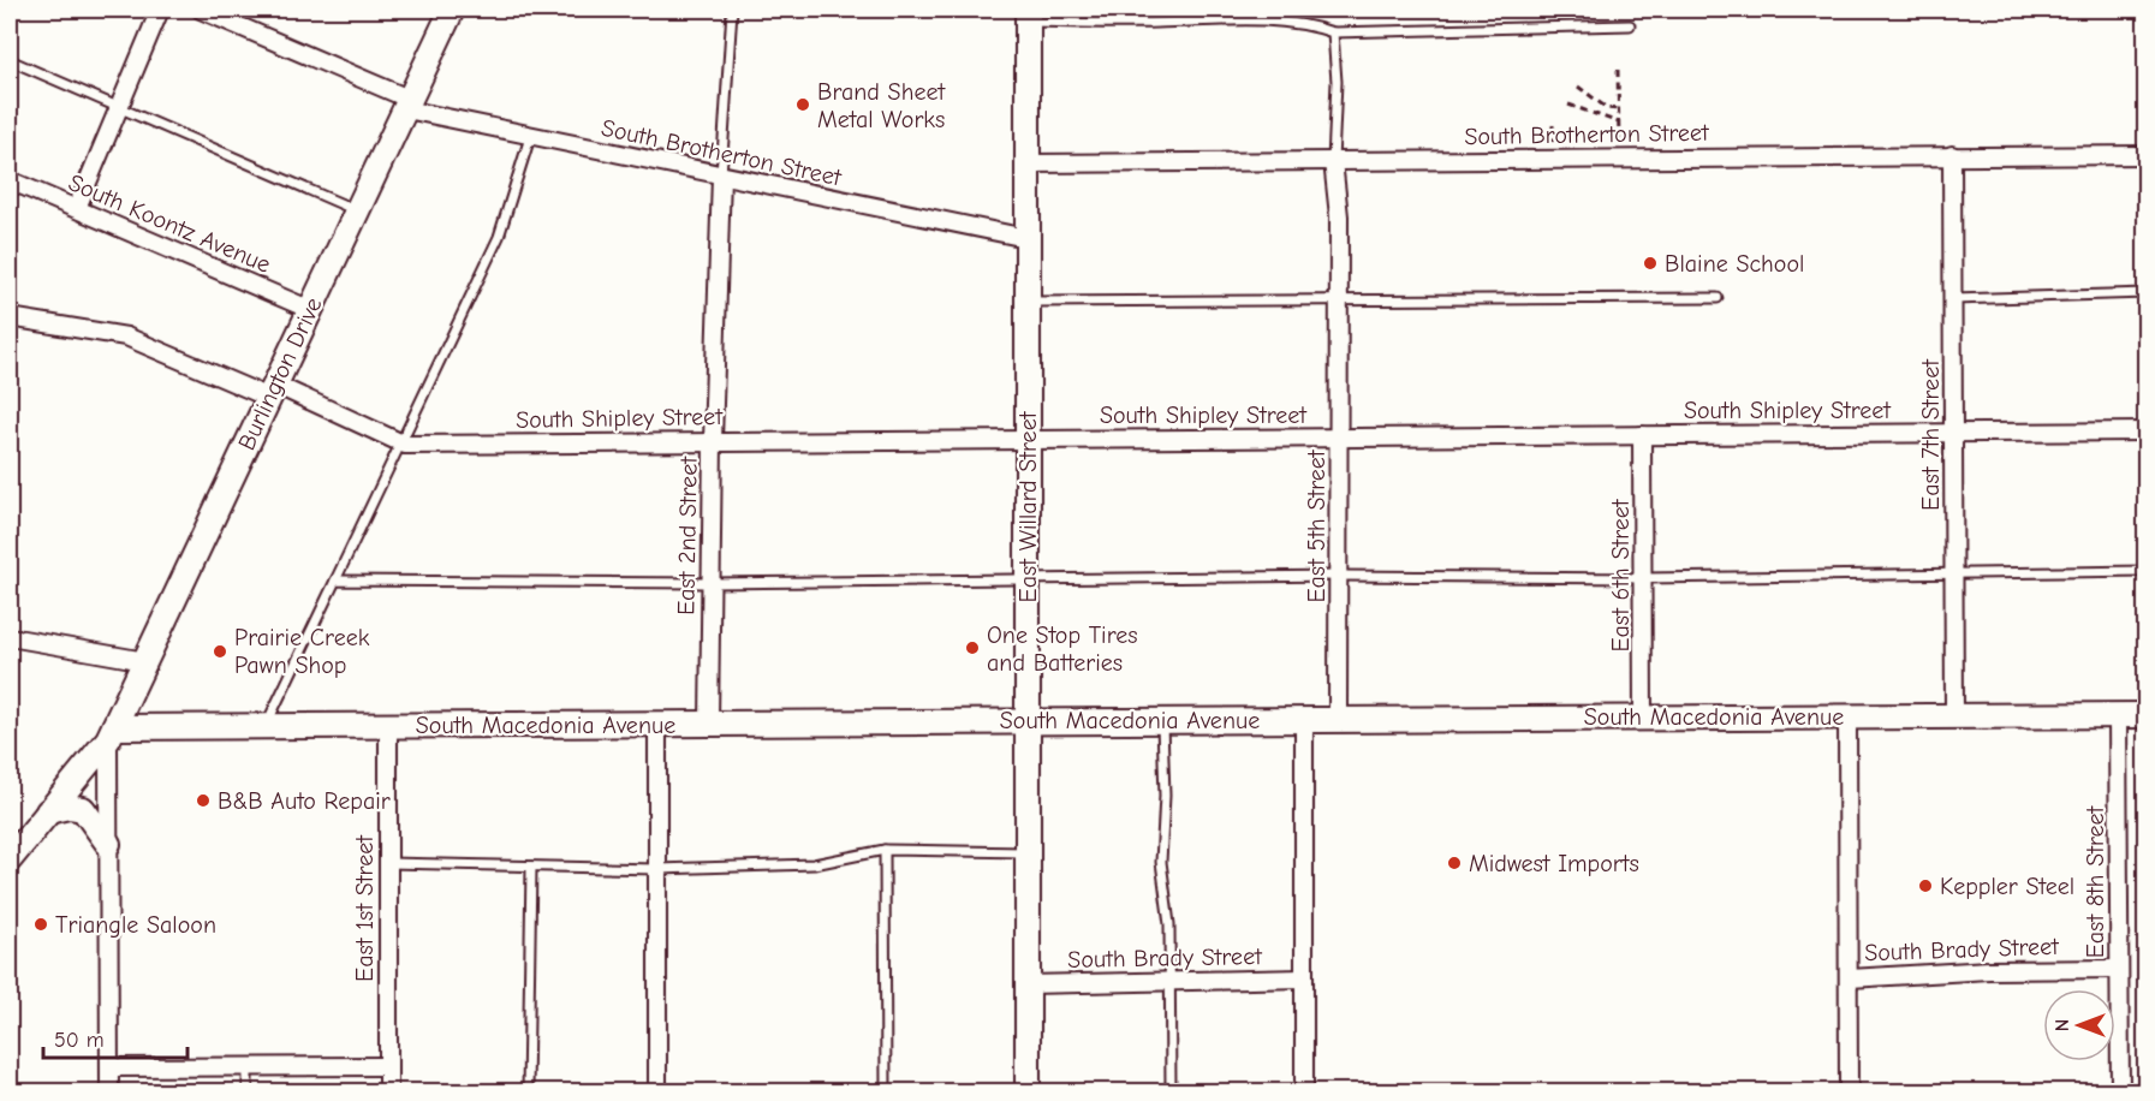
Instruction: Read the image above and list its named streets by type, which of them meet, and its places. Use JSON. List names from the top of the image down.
{
  "streets": {
    "street": [
      "South Brotherton Street",
      "South Koontz Avenue",
      "Burlington Drive",
      "South Shipley Street",
      "East 7th Street",
      "East Willard Street",
      "East 5th Street",
      "East 2nd Street",
      "East 6th Street",
      "South Macedonia Avenue",
      "East 8th Street",
      "East 1st Street",
      "South Brady Street"
    ]
  },
  "crossings": [
    ["South Brotherton Street", "Burlington Drive"],
    ["South Brotherton Street", "East 7th Street"],
    ["South Brotherton Street", "East Willard Street"],
    ["South Brotherton Street", "East 5th Street"],
    ["South Brotherton Street", "East 2nd Street"],
    ["South Koontz Avenue", "Burlington Drive"],
    ["Burlington Drive", "South Shipley Street"],
    ["Burlington Drive", "South Macedonia Avenue"],
    ["South Shipley Street", "East 7th Street"],
    ["South Shipley Street", "East Willard Street"],
    ["South Shipley Street", "East 5th Street"],
    ["South Shipley Street", "East 2nd Street"],
    ["South Shipley Street", "East 6th Street"],
    ["East 7th Street", "South Macedonia Avenue"],
    ["East Willard Street", "South Macedonia Avenue"],
    ["East Willard Street", "South Brady Street"],
    ["East 5th Street", "South Macedonia Avenue"],
    ["East 2nd Street", "South Macedonia Avenue"],
    ["East 6th Street", "South Macedonia Avenue"],
    ["South Macedonia Avenue", "East 8th Street"],
    ["South Macedonia Avenue", "East 1st Street"],
    ["East 8th Street", "South Brady Street"]
  ],
  "places": [
    "Brand Sheet Metal Works",
    "Blaine School",
    "One Stop Tires and Batteries",
    "Prairie Creek Pawn Shop",
    "B&B Auto Repair",
    "Midwest Imports",
    "Keppler Steel",
    "Triangle Saloon"
  ],
  "scale_bar": "50 m",
  "north": "left"
}
